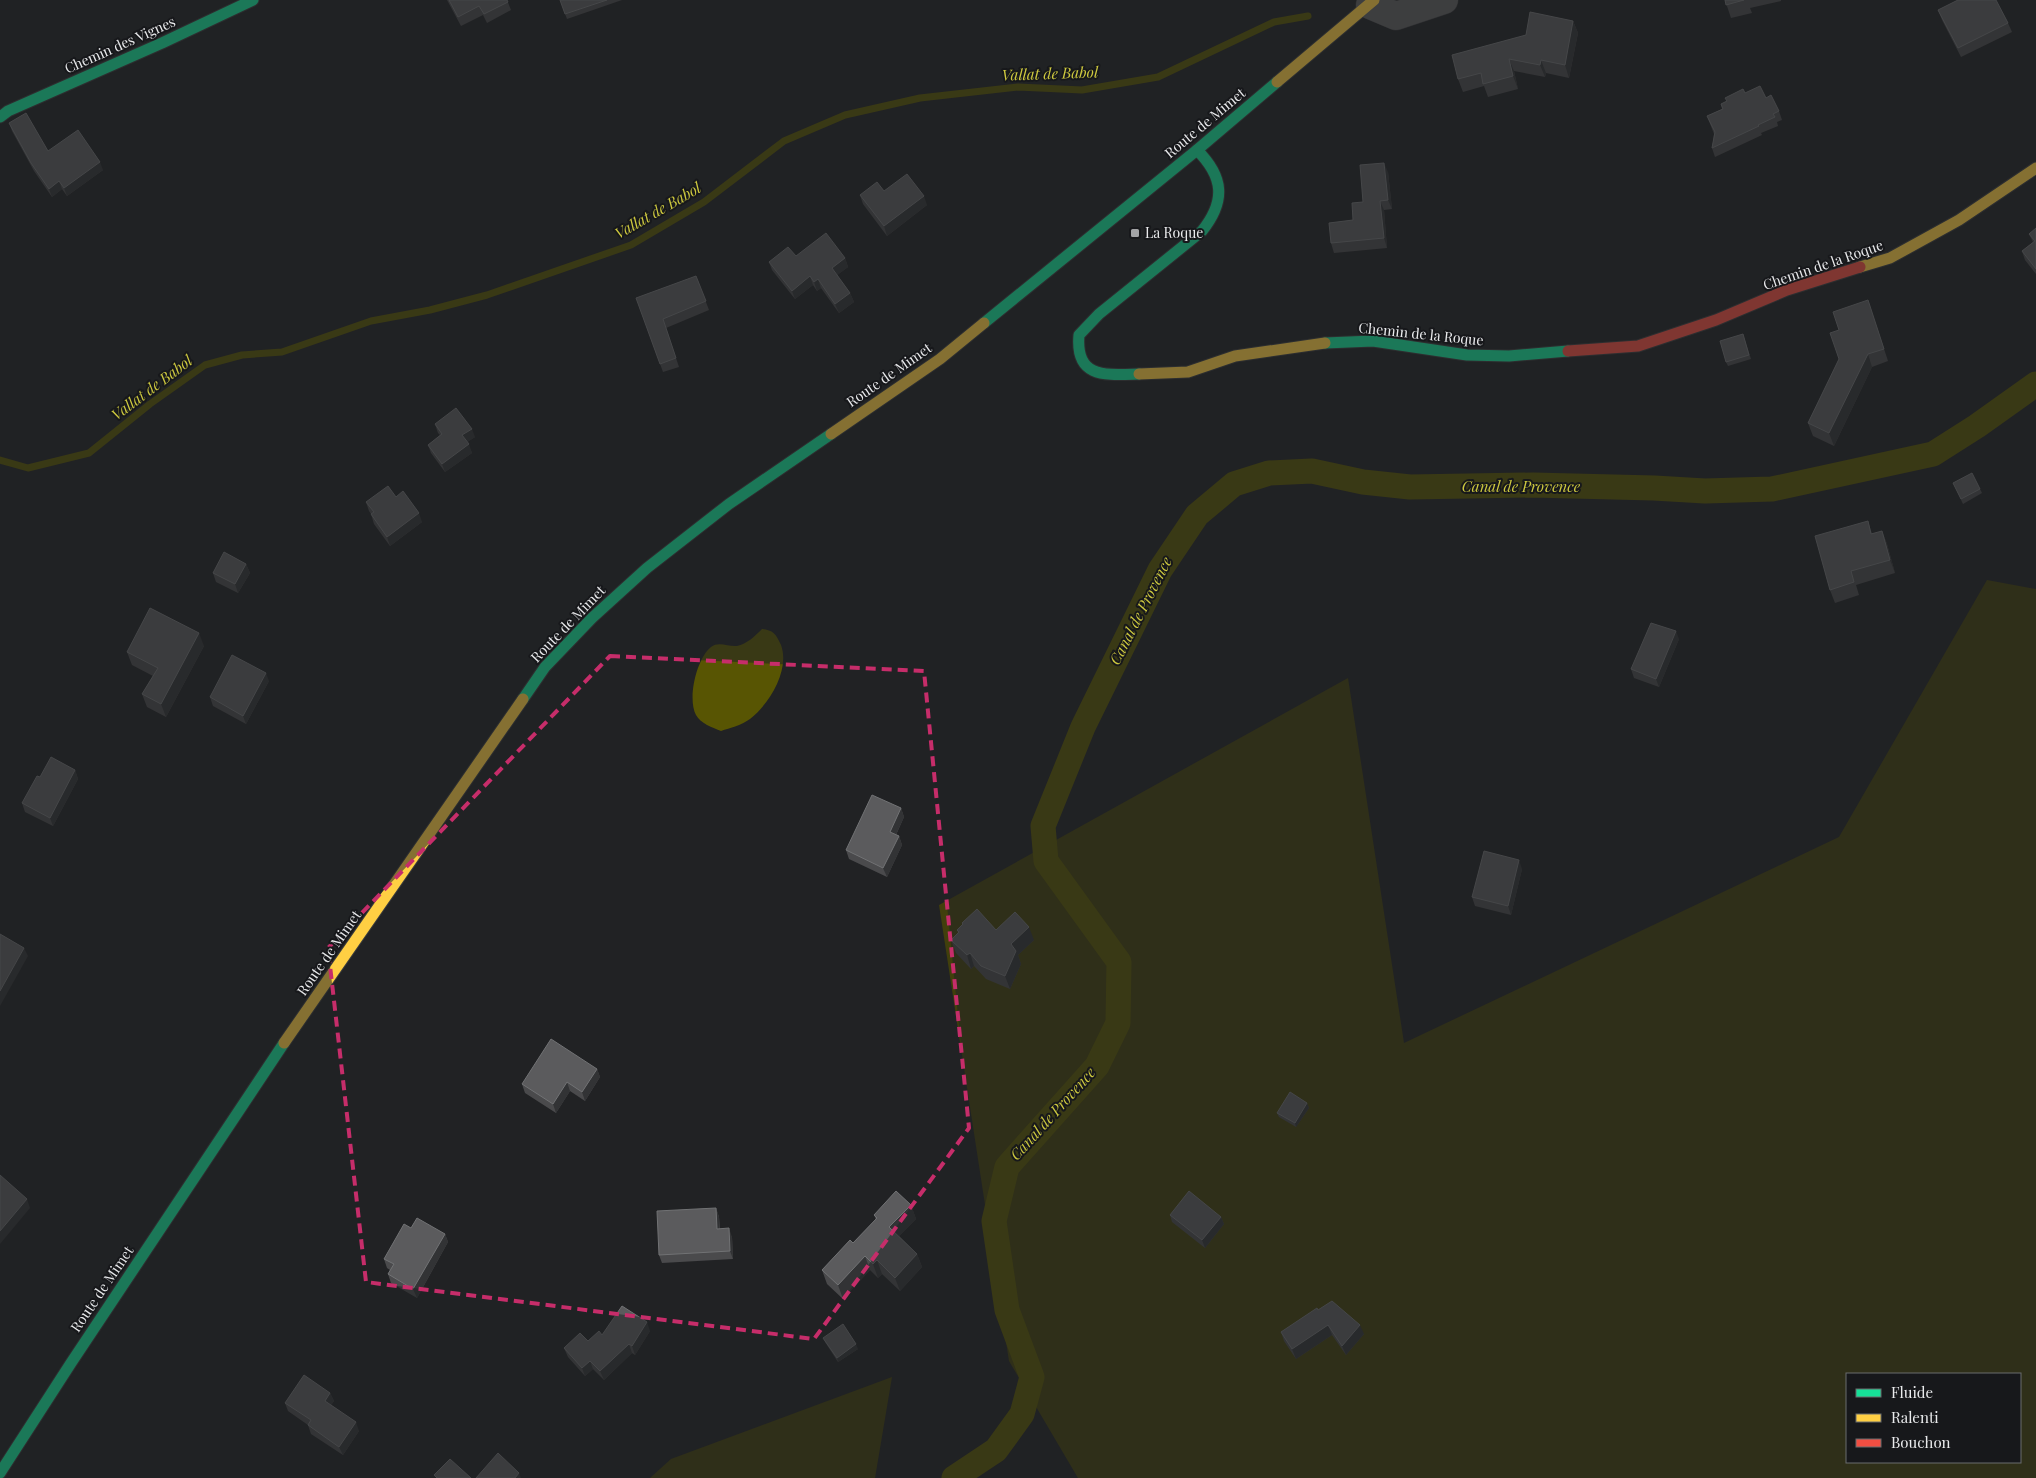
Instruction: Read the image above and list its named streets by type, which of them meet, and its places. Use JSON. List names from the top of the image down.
{
  "streets": {
    "main road": ["Chemin des Vignes", "Route de Mimet", "Chemin de la Roque"]
  },
  "crossings": [
    ["Route de Mimet", "Chemin de la Roque"]
  ],
  "water": ["Vallat de Babol", "Canal de Provence"],
  "places": {
    "transit": ["La Roque"]
  },
  "legend": ["Fluide", "Ralenti", "Bouchon"]
}
